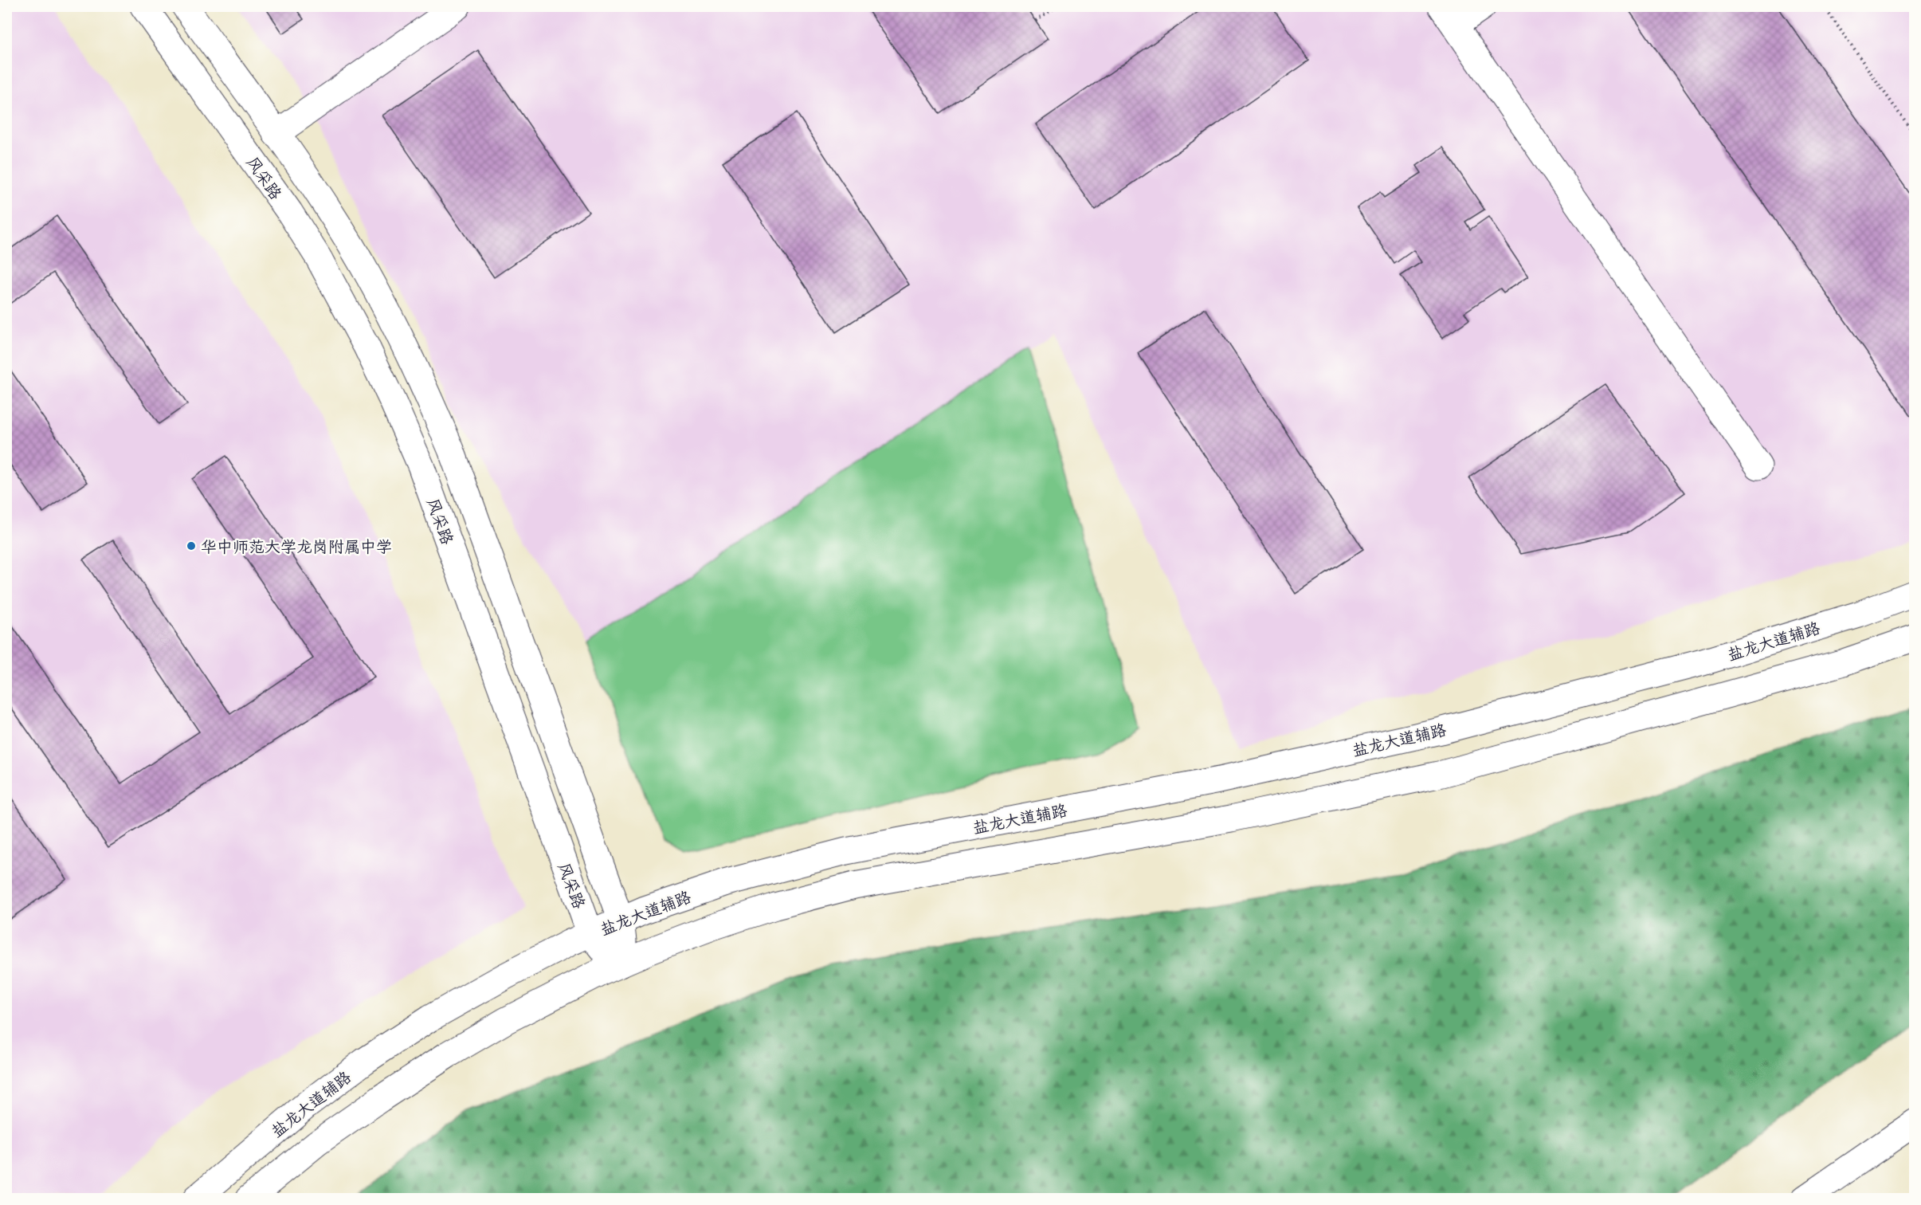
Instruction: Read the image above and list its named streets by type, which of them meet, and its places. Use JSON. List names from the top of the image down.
{
  "streets": {
    "main road": ["风采路", "盐龙大道辅路"]
  },
  "crossings": [
    ["风采路", "盐龙大道辅路"]
  ],
  "places": ["华中师范大学龙岗附属中学"]
}
